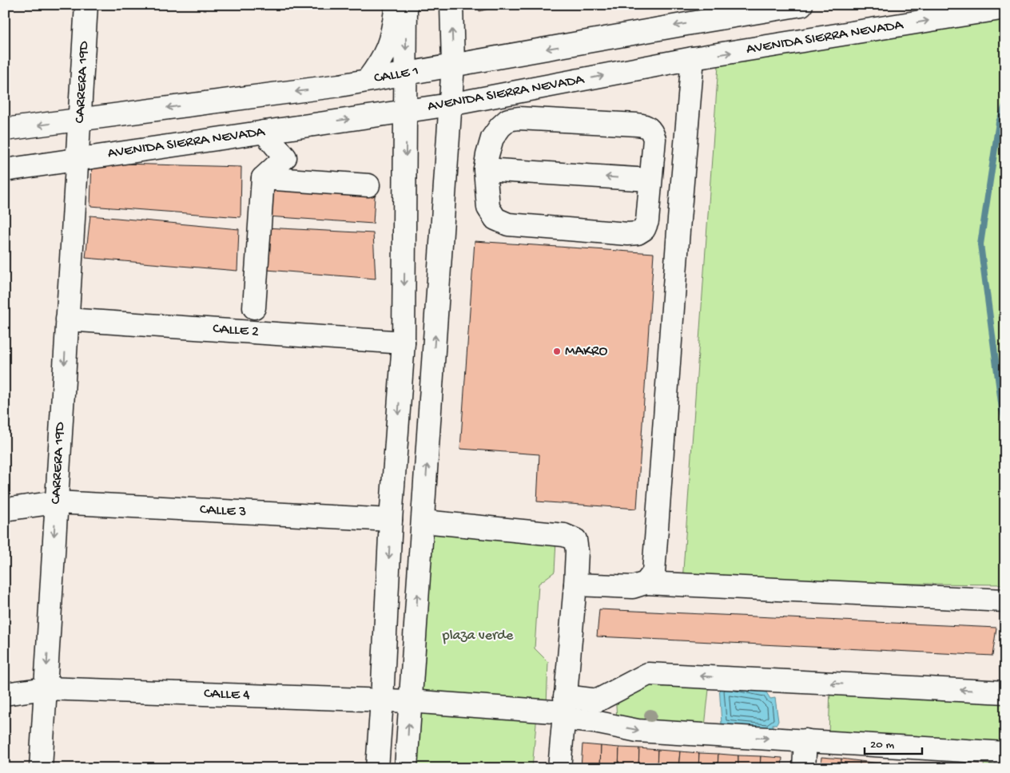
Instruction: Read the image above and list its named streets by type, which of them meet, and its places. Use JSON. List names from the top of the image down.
{
  "streets": {
    "street": [
      "AVENIDA SIERRA NEVADA",
      "CALLE 1",
      "CARRERA 19D",
      "CALLE 2",
      "CALLE 3",
      "CALLE 4"
    ]
  },
  "crossings": [
    ["AVENIDA SIERRA NEVADA", "CARRERA 19D"],
    ["CALLE 1", "CARRERA 19D"],
    ["CARRERA 19D", "CALLE 2"],
    ["CARRERA 19D", "CALLE 3"],
    ["CARRERA 19D", "CALLE 4"]
  ],
  "one_way": ["CARRERA 19D"],
  "parks": ["plaza verde"],
  "places": ["MAKRO"],
  "scale_bar": "20 m"
}
